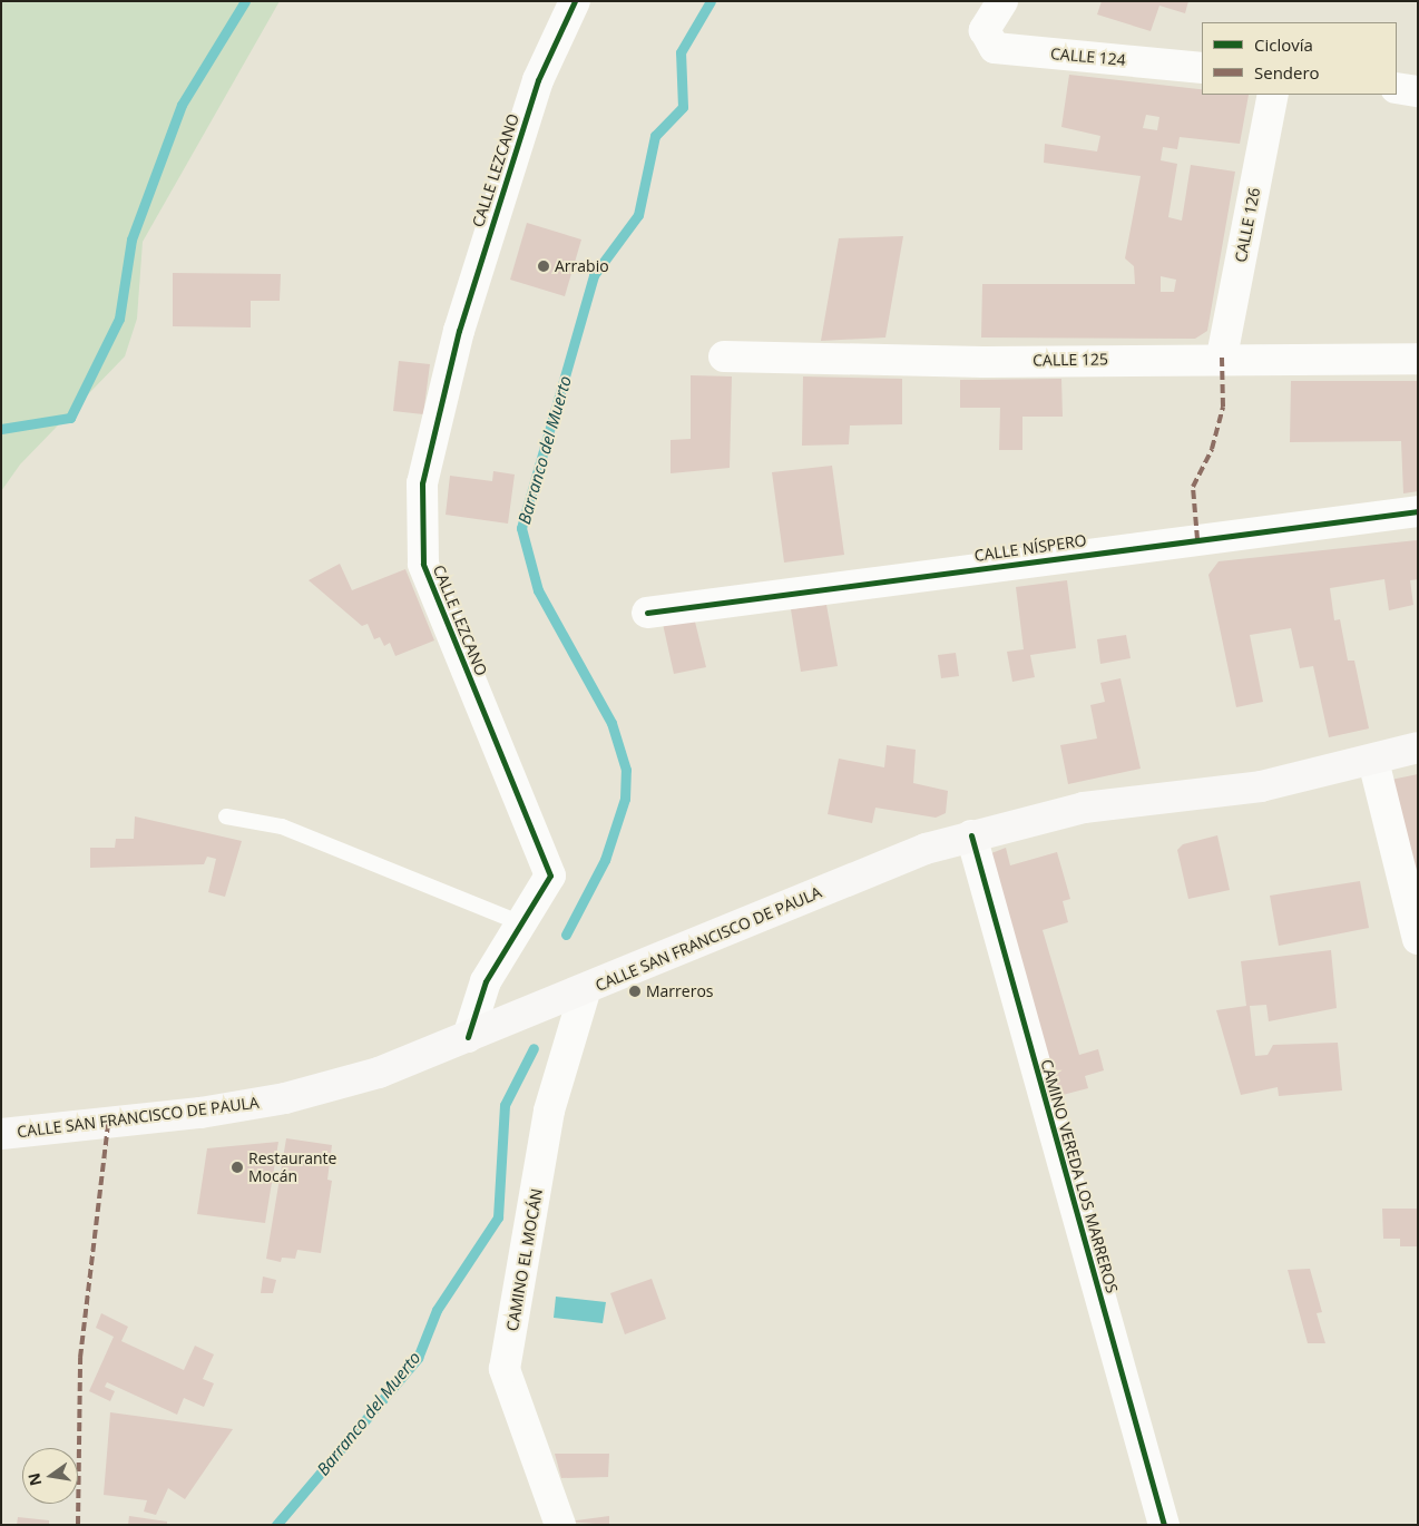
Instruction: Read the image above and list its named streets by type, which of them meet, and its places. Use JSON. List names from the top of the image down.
{
  "streets": {
    "main road": ["CALLE SAN FRANCISCO DE PAULA"],
    "street": [
      "CALLE 124",
      "CALLE LEZCANO",
      "CALLE 126",
      "CALLE 125",
      "CALLE NÍSPERO",
      "CAMINO VEREDA LOS MARREROS",
      "CAMINO EL MOCÁN"
    ]
  },
  "crossings": [
    ["CALLE LEZCANO", "CALLE SAN FRANCISCO DE PAULA"],
    ["CALLE 126", "CALLE 125"],
    ["CALLE SAN FRANCISCO DE PAULA", "CAMINO VEREDA LOS MARREROS"],
    ["CALLE SAN FRANCISCO DE PAULA", "CAMINO EL MOCÁN"]
  ],
  "water": ["Barranco del Muerto"],
  "places": ["Arrabio", "Marreros", "Restaurante Mocán"],
  "legend": ["Ciclovía", "Sendero"],
  "north": "left"
}
